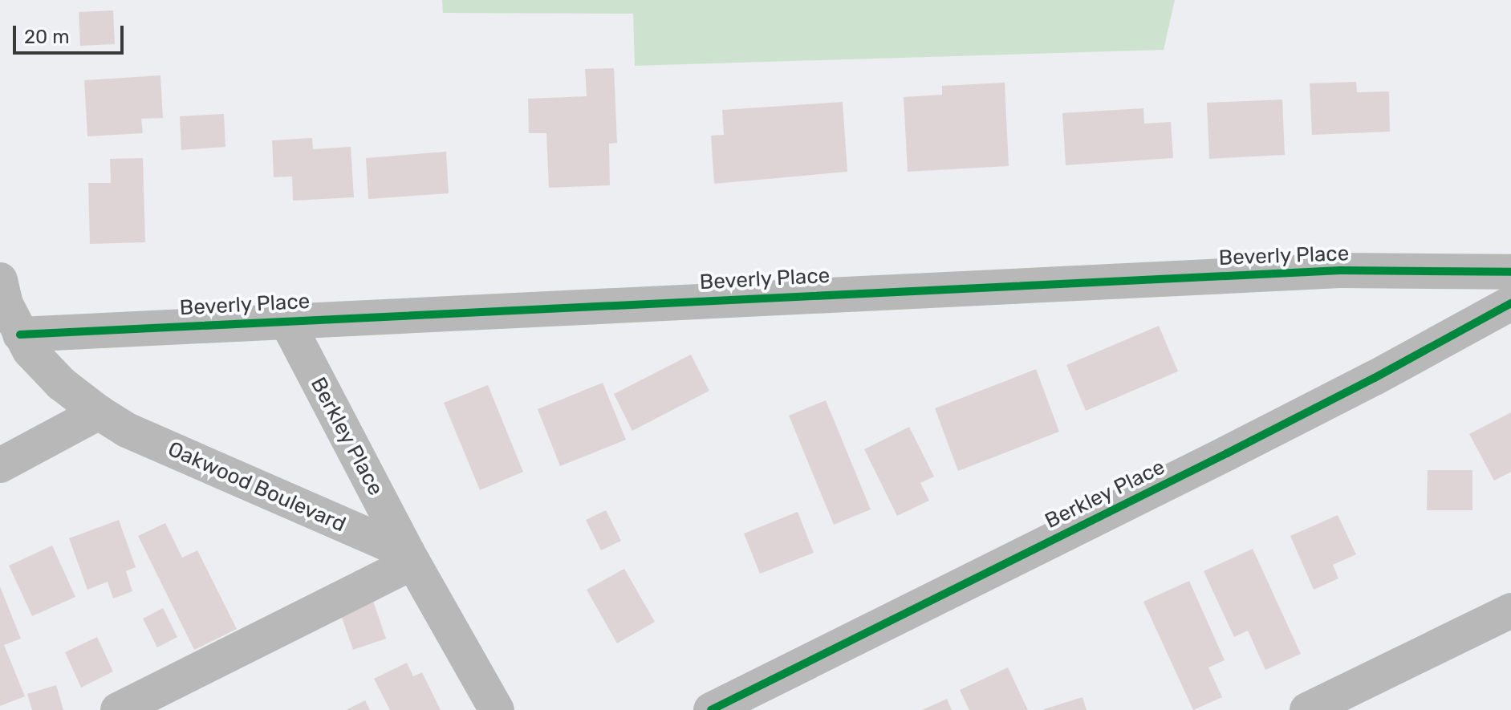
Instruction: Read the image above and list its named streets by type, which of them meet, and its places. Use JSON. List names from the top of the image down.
{
  "streets": {
    "street": ["Beverly Place", "Berkley Place", "Oakwood Boulevard"]
  },
  "crossings": [
    ["Beverly Place", "Berkley Place"],
    ["Beverly Place", "Oakwood Boulevard"],
    ["Berkley Place", "Oakwood Boulevard"]
  ],
  "scale_bar": "20 m"
}
